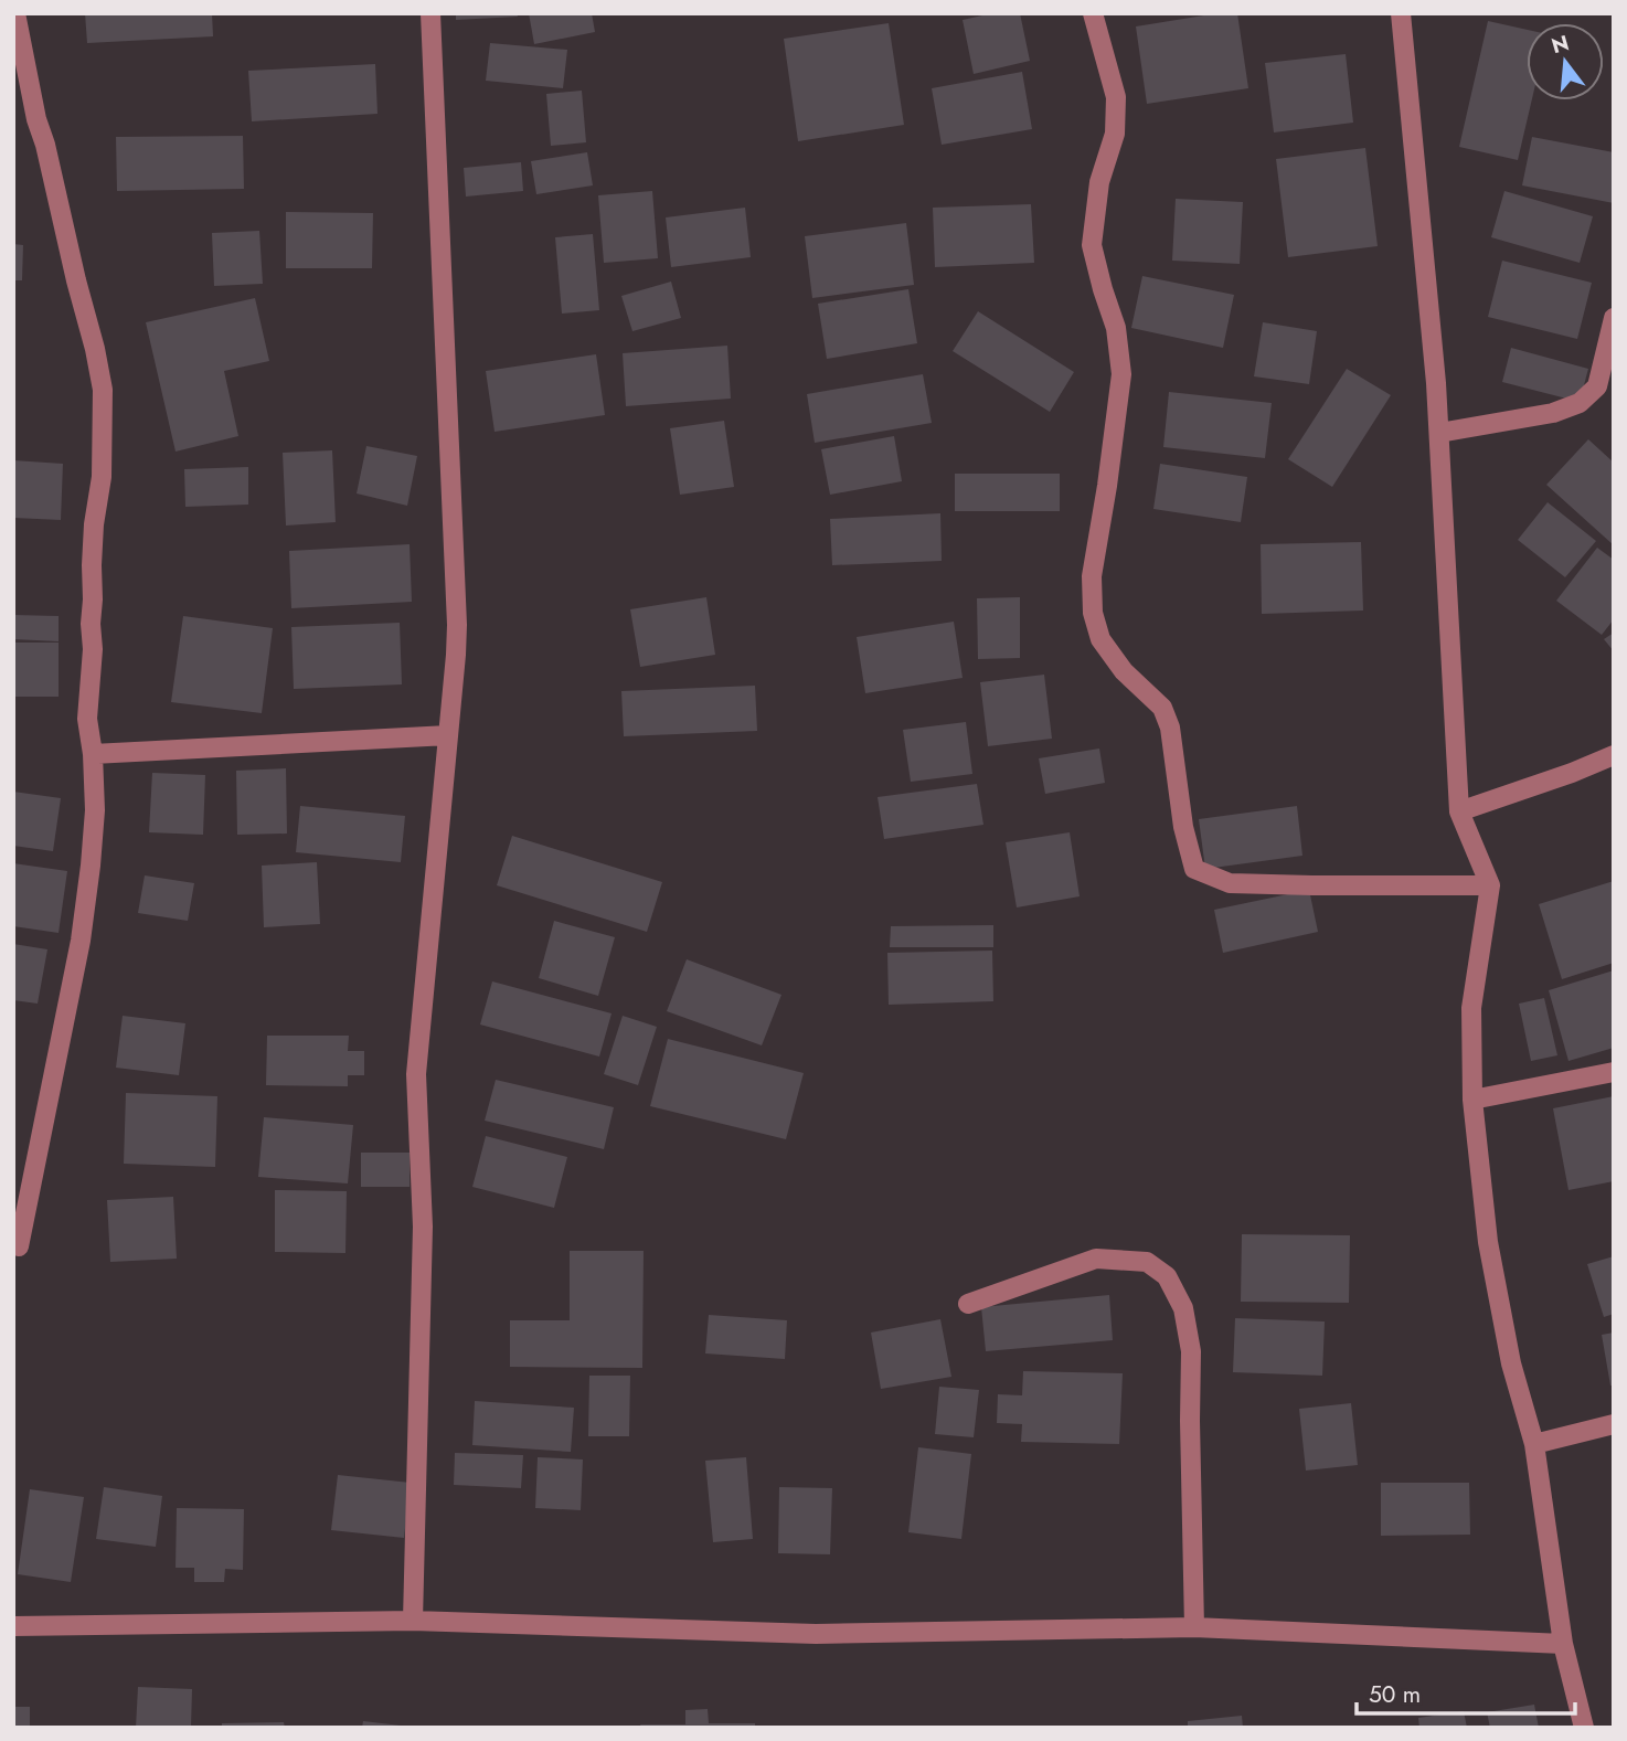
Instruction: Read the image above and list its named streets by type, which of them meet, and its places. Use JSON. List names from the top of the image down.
{
  "scale_bar": "50 m",
  "north": "top"
}
